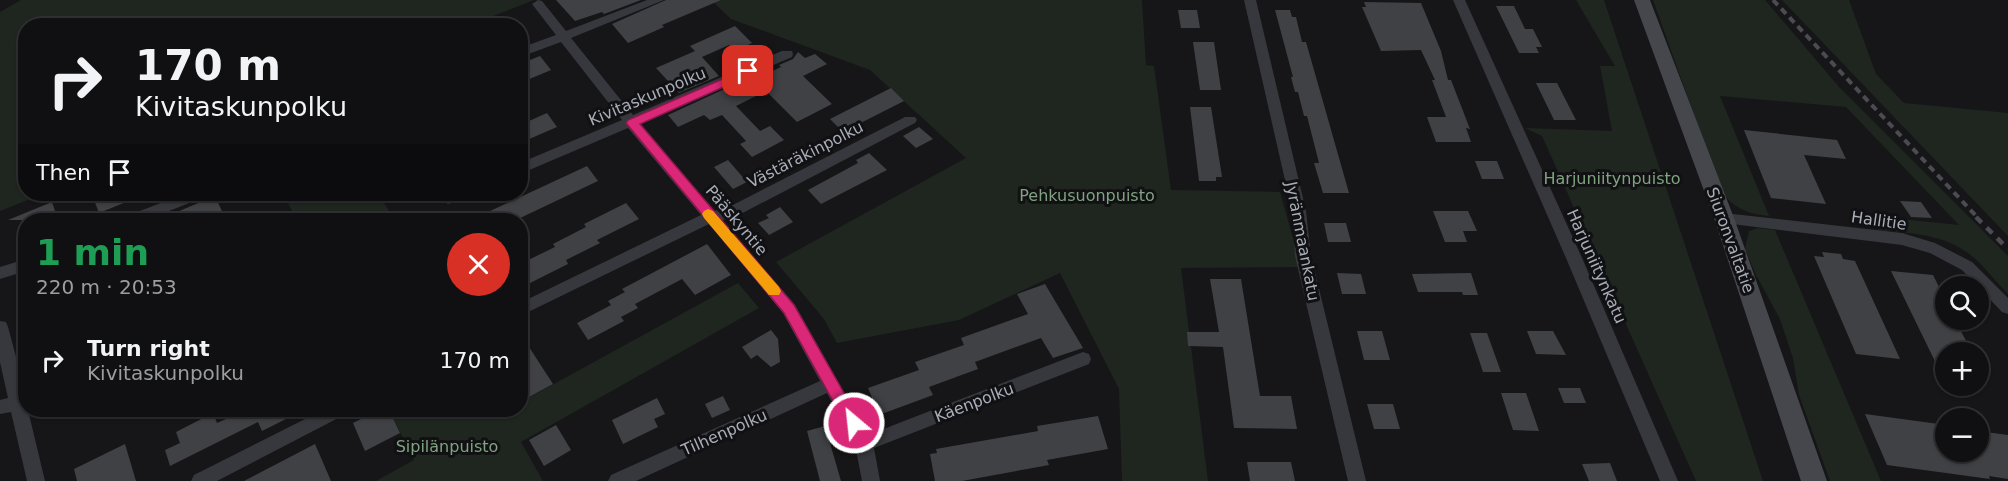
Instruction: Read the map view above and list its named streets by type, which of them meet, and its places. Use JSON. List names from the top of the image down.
{
  "streets": {
    "main road": ["Siuronvaltatie"],
    "street": [
      "Kivitaskunpolku",
      "Västäräkinpolku",
      "Pääskyntie",
      "Hallitie",
      "Jyränmaankatu",
      "Harjuniitynkatu",
      "Käenpolku",
      "Tilhenpolku"
    ]
  },
  "crossings": [
    ["Kivitaskunpolku", "Pääskyntie"],
    ["Västäräkinpolku", "Pääskyntie"],
    ["Pääskyntie", "Käenpolku"],
    ["Pääskyntie", "Tilhenpolku"],
    ["Hallitie", "Siuronvaltatie"]
  ],
  "parks": ["Harjuniitynpuisto", "Pehkusuonpuisto", "Sipilänpuisto"],
  "page": {
    "turn": ["170 m", "Kivitaskunpolku"],
    "then": "Then",
    "heading": ["1 min", "220 m · 20:53"],
    "map_buttons": ["+", "−"],
    "list": [
      {
        "name": "Turn right",
        "note": "Kivitaskunpolku",
        "value": "170 m"
      }
    ]
  }
}
